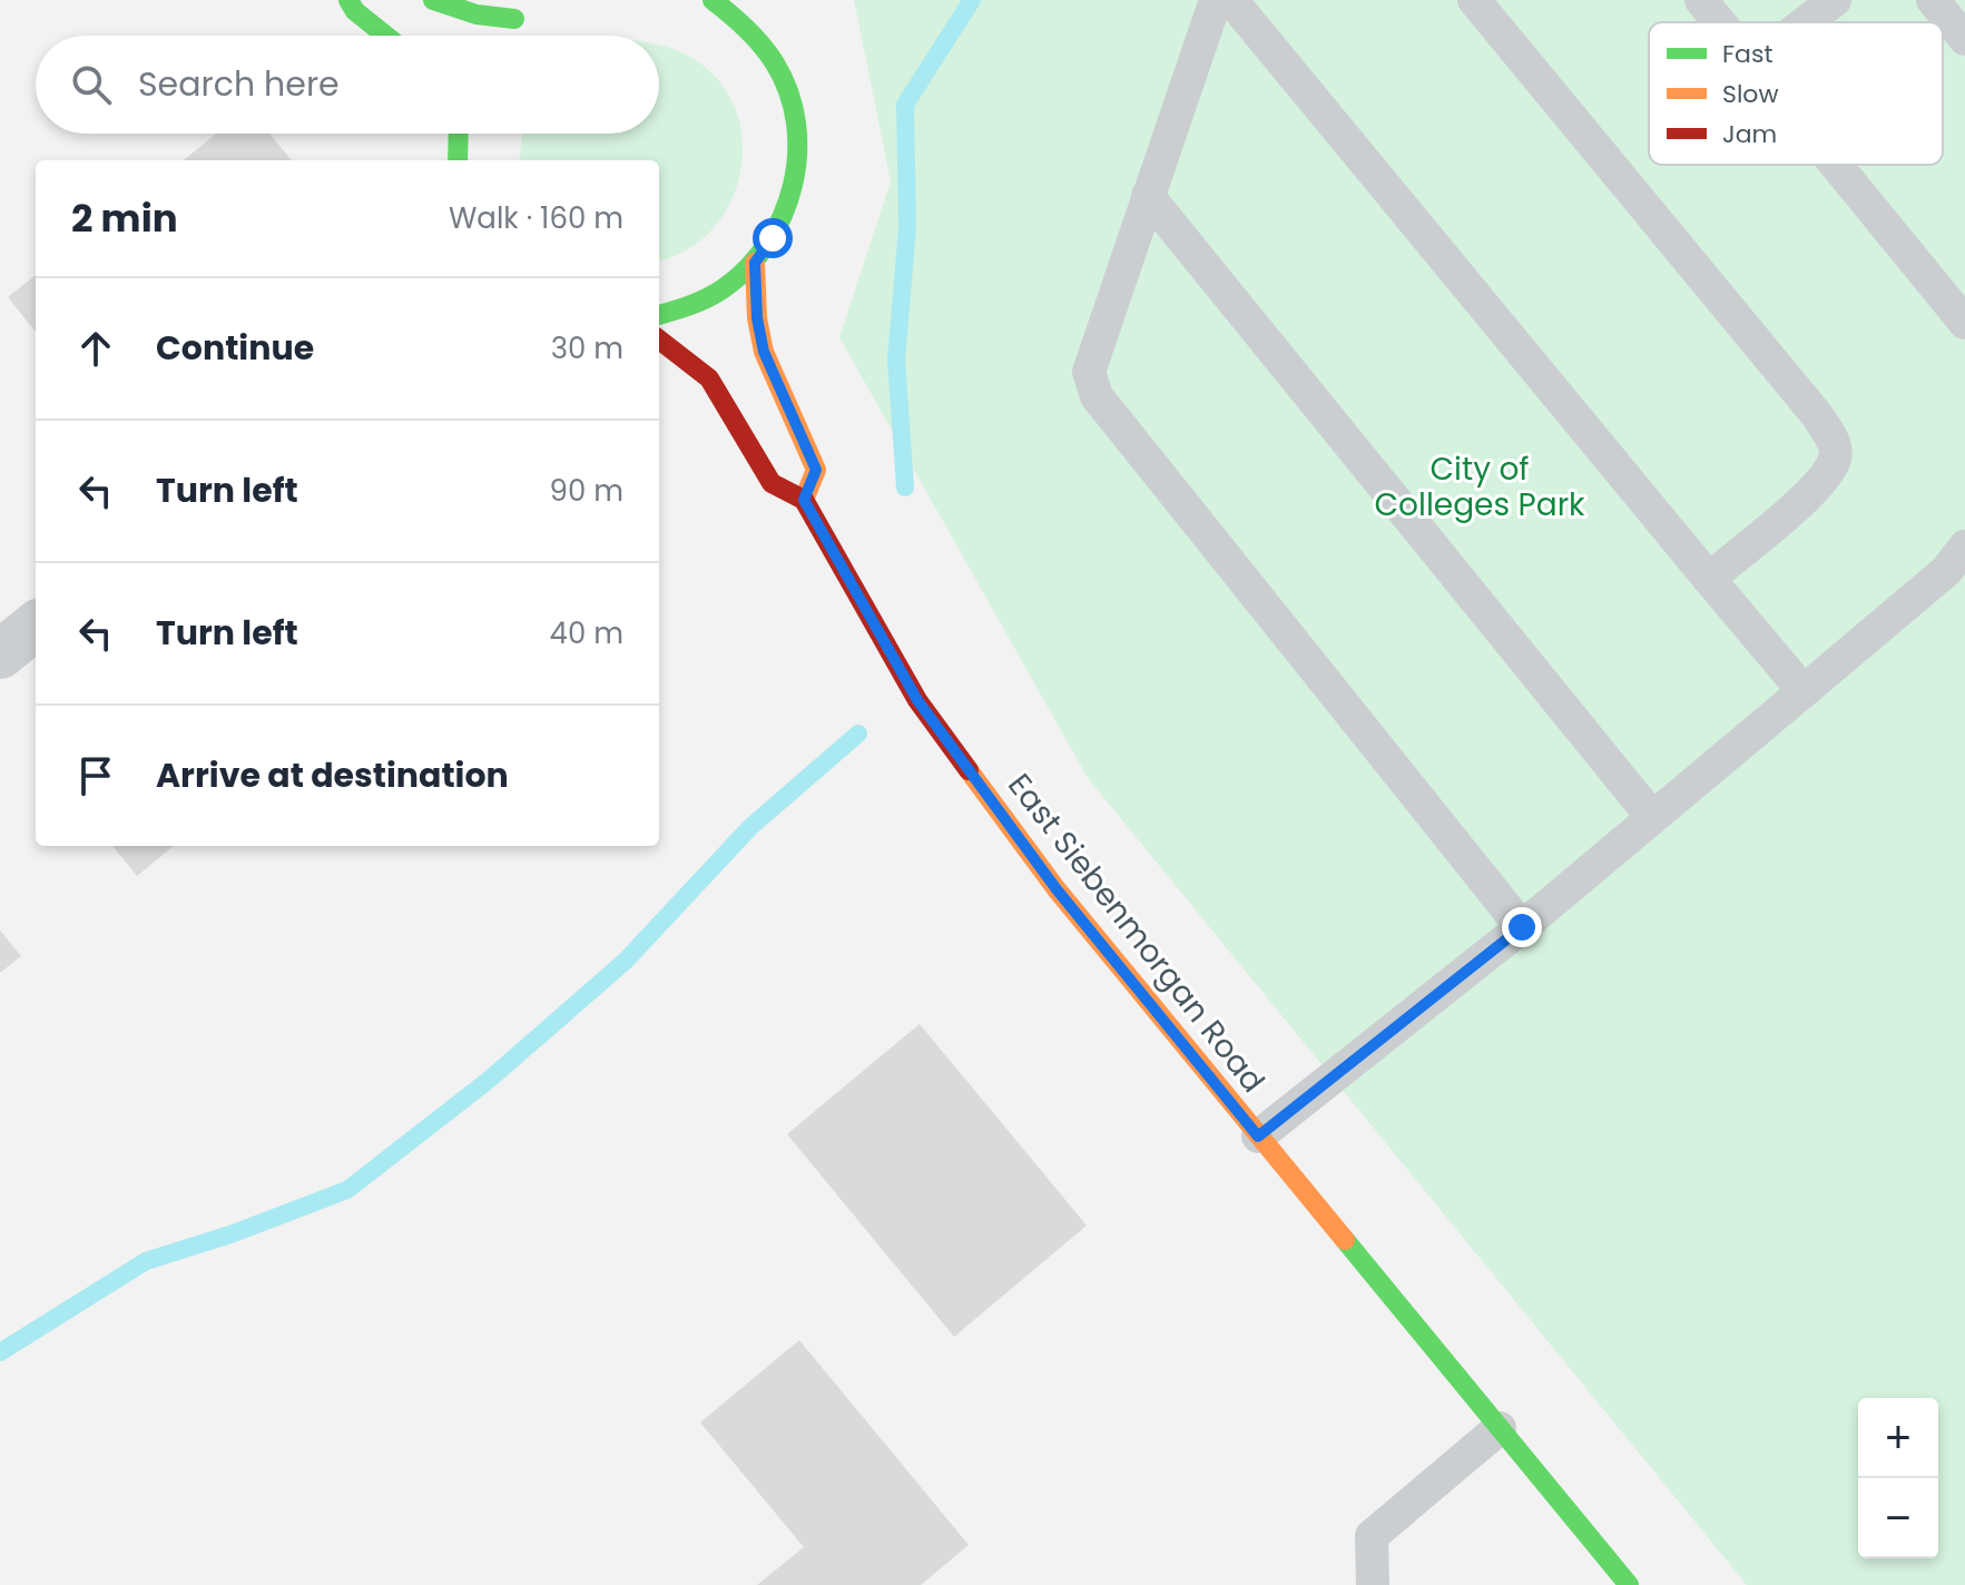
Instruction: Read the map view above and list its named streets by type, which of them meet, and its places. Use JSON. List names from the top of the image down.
{
  "streets": {
    "street": ["East Siebenmorgan Road"]
  },
  "parks": ["City of Colleges Park"],
  "legend": ["Fast", "Slow", "Jam"],
  "page": {
    "search": "Search here",
    "heading": ["2 min", "Walk · 160 m"],
    "list": [
      ["Continue", "30 m"],
      ["Turn left", "90 m"],
      ["Turn left", "40 m"],
      "Arrive at destination"
    ],
    "map_buttons": ["+", "−"]
  }
}
